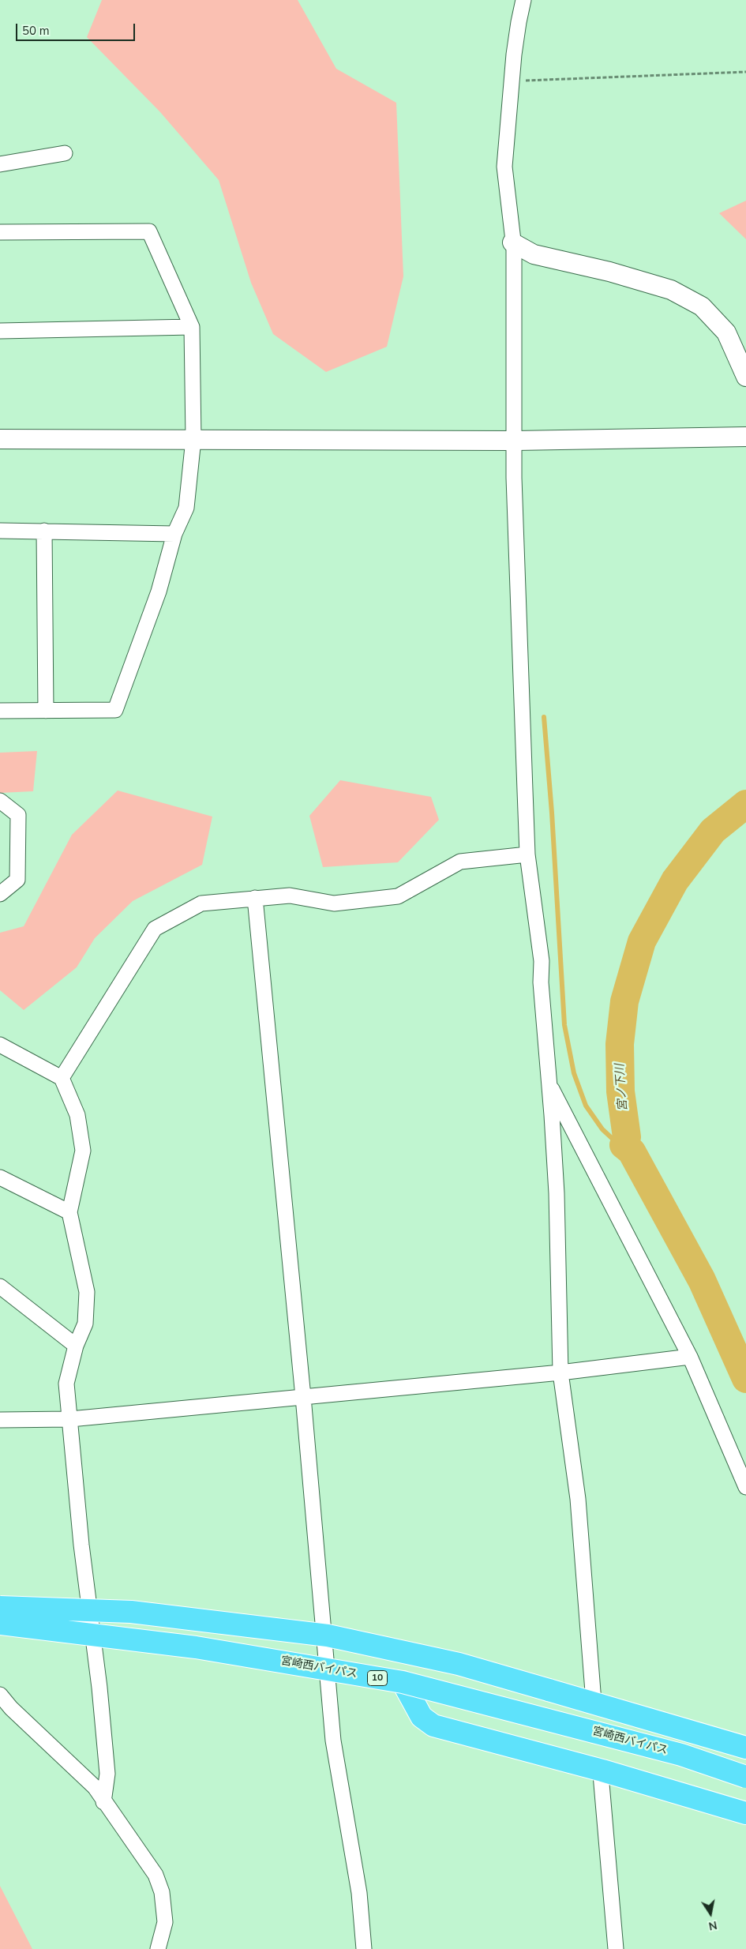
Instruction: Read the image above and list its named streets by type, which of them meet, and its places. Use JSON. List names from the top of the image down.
{
  "streets": {
    "highway": ["宮崎西バイパス", "10"]
  },
  "water": ["宮ノ下川"],
  "scale_bar": "50 m",
  "north": "bottom"
}
